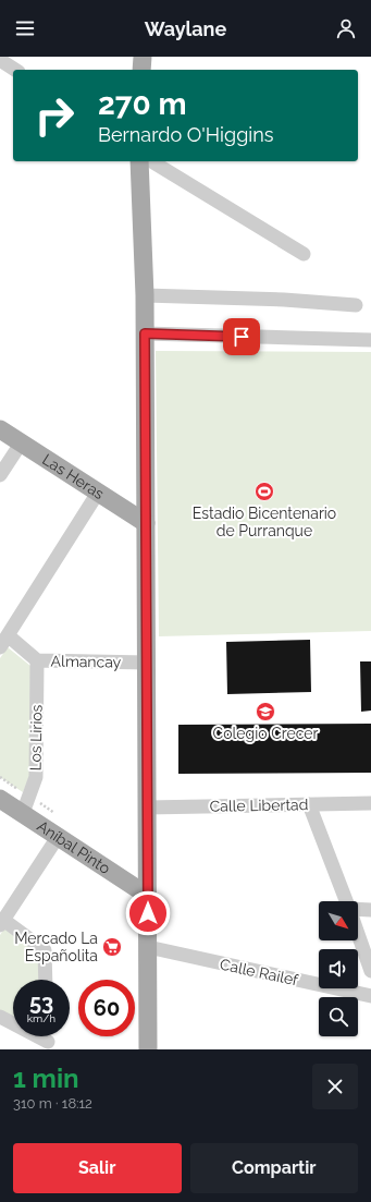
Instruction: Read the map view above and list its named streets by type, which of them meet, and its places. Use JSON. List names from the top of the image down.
{
  "streets": {
    "main road": ["Las Heras", "Aníbal Pinto"],
    "street": [
      "Almancay",
      "Los Lirios",
      "Calle Libertad",
      "Calle Railef"
    ]
  },
  "crossings": [
    ["Almancay", "Los Lirios"],
    ["Los Lirios", "Aníbal Pinto"]
  ],
  "places": {
    "sports": ["Estadio Bicentenario de Purranque"],
    "school or university": ["Colegio Crecer"],
    "supermarket": ["Mercado La Españolita"]
  },
  "north": "bottom right",
  "page": {
    "header": "Waylane",
    "turn": ["270 m", "Bernardo O'Higgins"],
    "speed": "53 km/h",
    "limit": "60",
    "heading": ["1 min", "310 m · 18:12"],
    "buttons": ["Salir", "Compartir"]
  }
}
